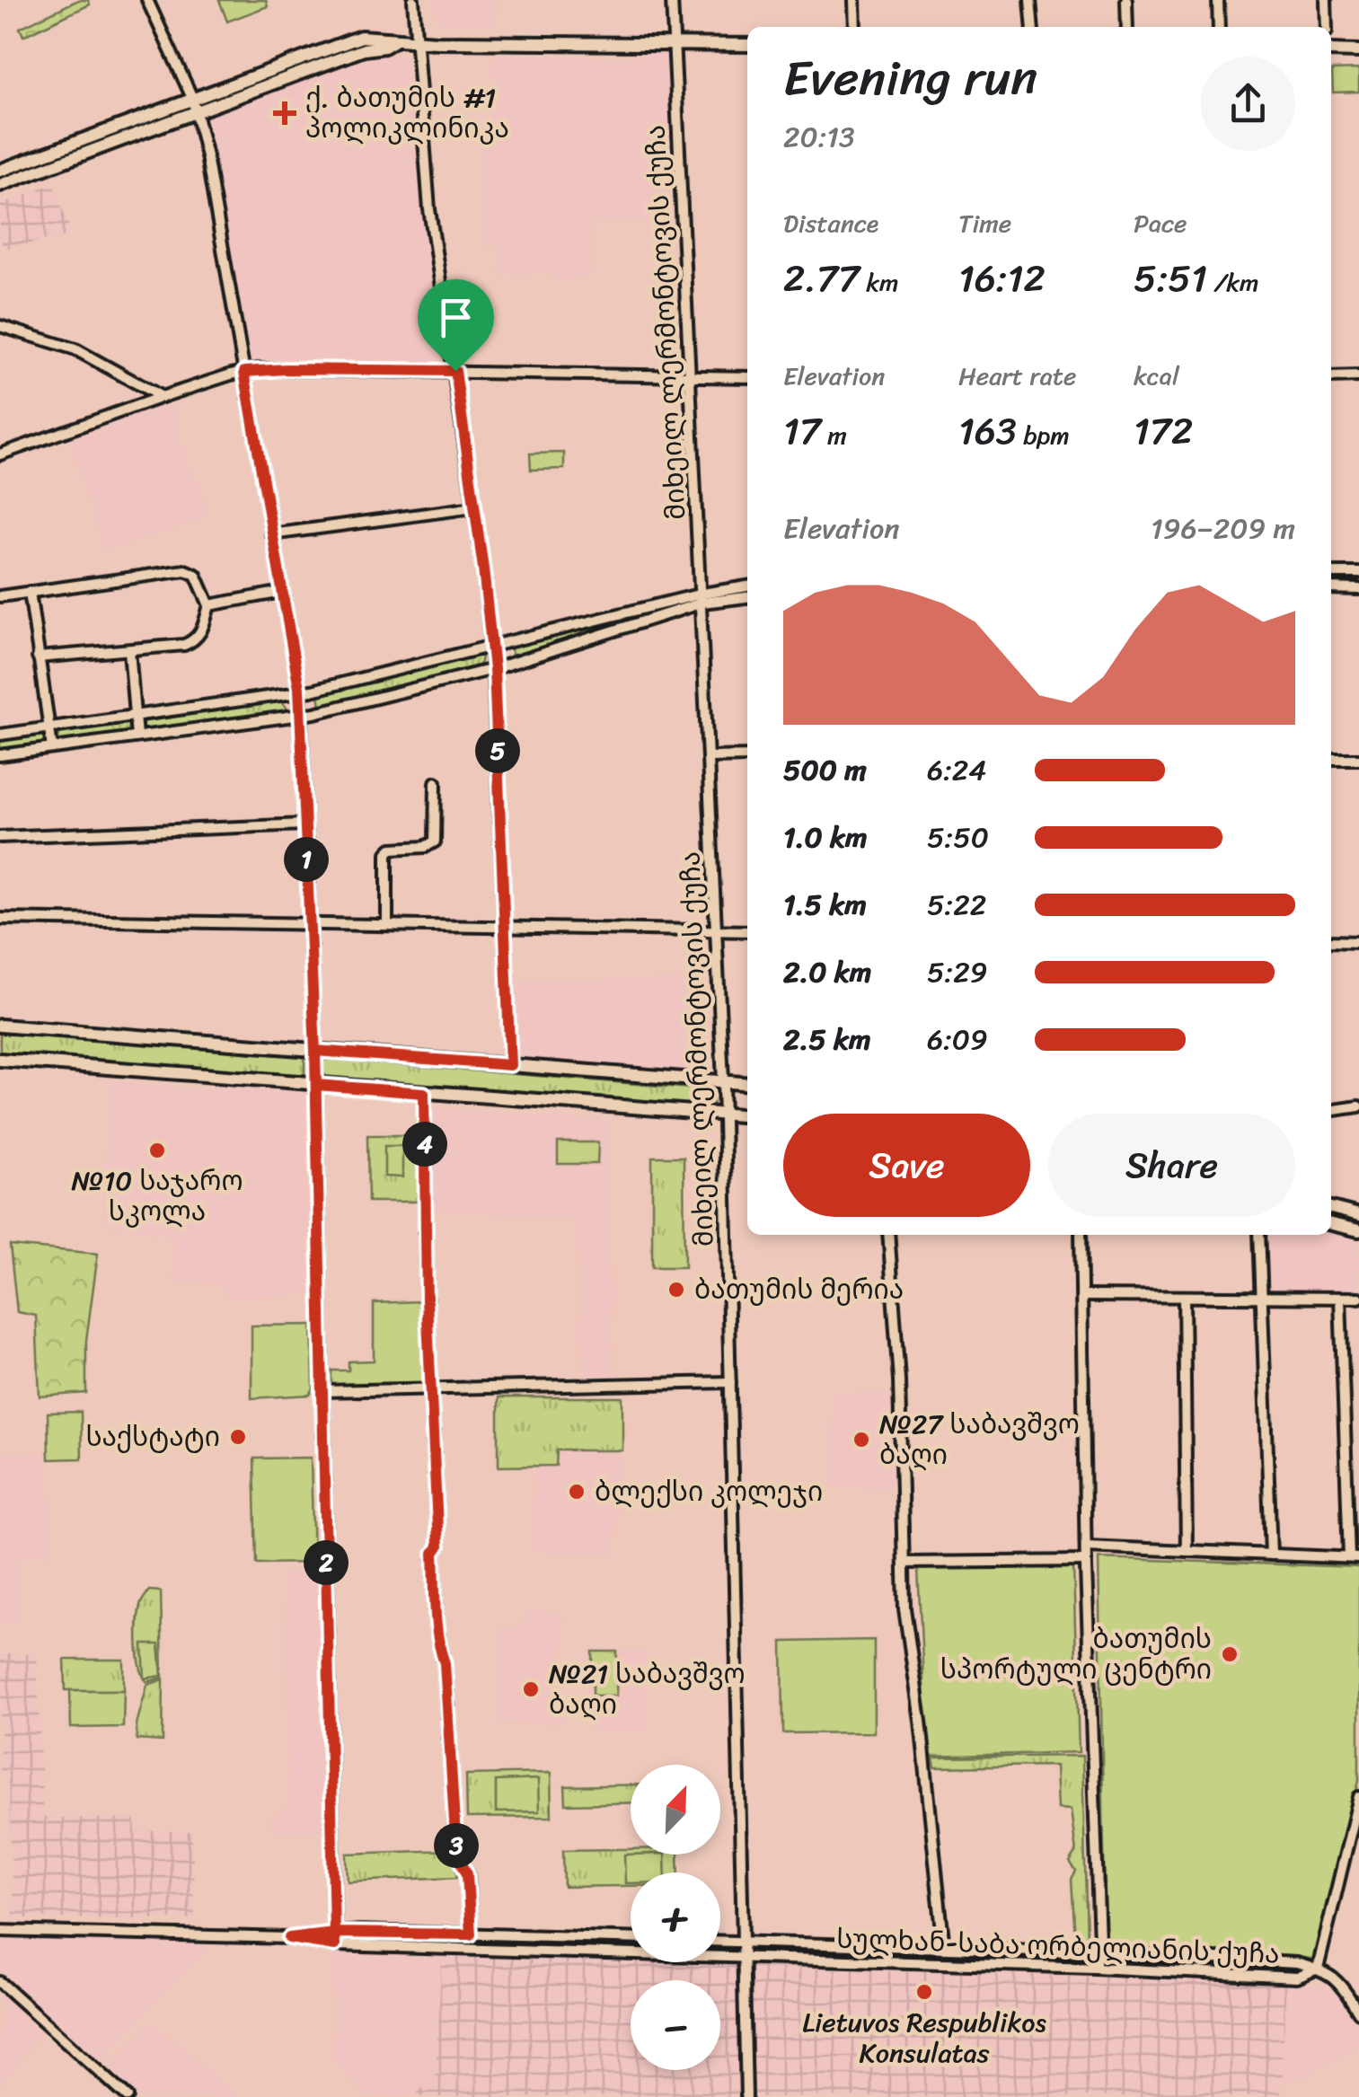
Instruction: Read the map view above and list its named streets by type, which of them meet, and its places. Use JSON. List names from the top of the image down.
{
  "streets": {
    "street": ["მიხეილ ლერმონტოვის ქუჩა", "სულხან-საბა ორბელიანის ქუჩა"]
  },
  "crossings": [
    ["მიხეილ ლერმონტოვის ქუჩა", "სულხან-საბა ორბელიანის ქუჩა"]
  ],
  "places": {
    "health": ["ქ. ბათუმის #1 პოლიკლინიკა"],
    "other": [
      "№10 საჯარო სკოლა",
      "ბათუმის მერია",
      "საქსტატი",
      "№27 საბავშვო ბაღი",
      "ბლექსი კოლეჯი",
      "ბათუმის სპორტული ცენტრი",
      "№21 საბავშვო ბაღი",
      "Lietuvos Respublikos Konsulatas"
    ]
  },
  "north": "top right",
  "page": {
    "heading": ["Evening run", "20:13"],
    "stats": [
      ["Distance", "2.77 km"],
      ["Time", "16:12"],
      ["Pace", "5:51 /km"],
      ["Elevation", "17 m"],
      ["Heart rate", "163 bpm"],
      ["kcal", "172"]
    ],
    "chart": ["Elevation", "196–209 m"],
    "pins": [
      "5",
      "1",
      "4",
      "2",
      "3"
    ],
    "list": [
      {
        "name": "500 m",
        "note": "6:24"
      },
      {
        "name": "1.0 km",
        "note": "5:50"
      },
      {
        "name": "1.5 km",
        "note": "5:22"
      },
      {
        "name": "2.0 km",
        "note": "5:29"
      },
      {
        "name": "2.5 km",
        "note": "6:09"
      }
    ],
    "buttons": ["Save", "Share"],
    "map_buttons": ["+", "−"]
  }
}
